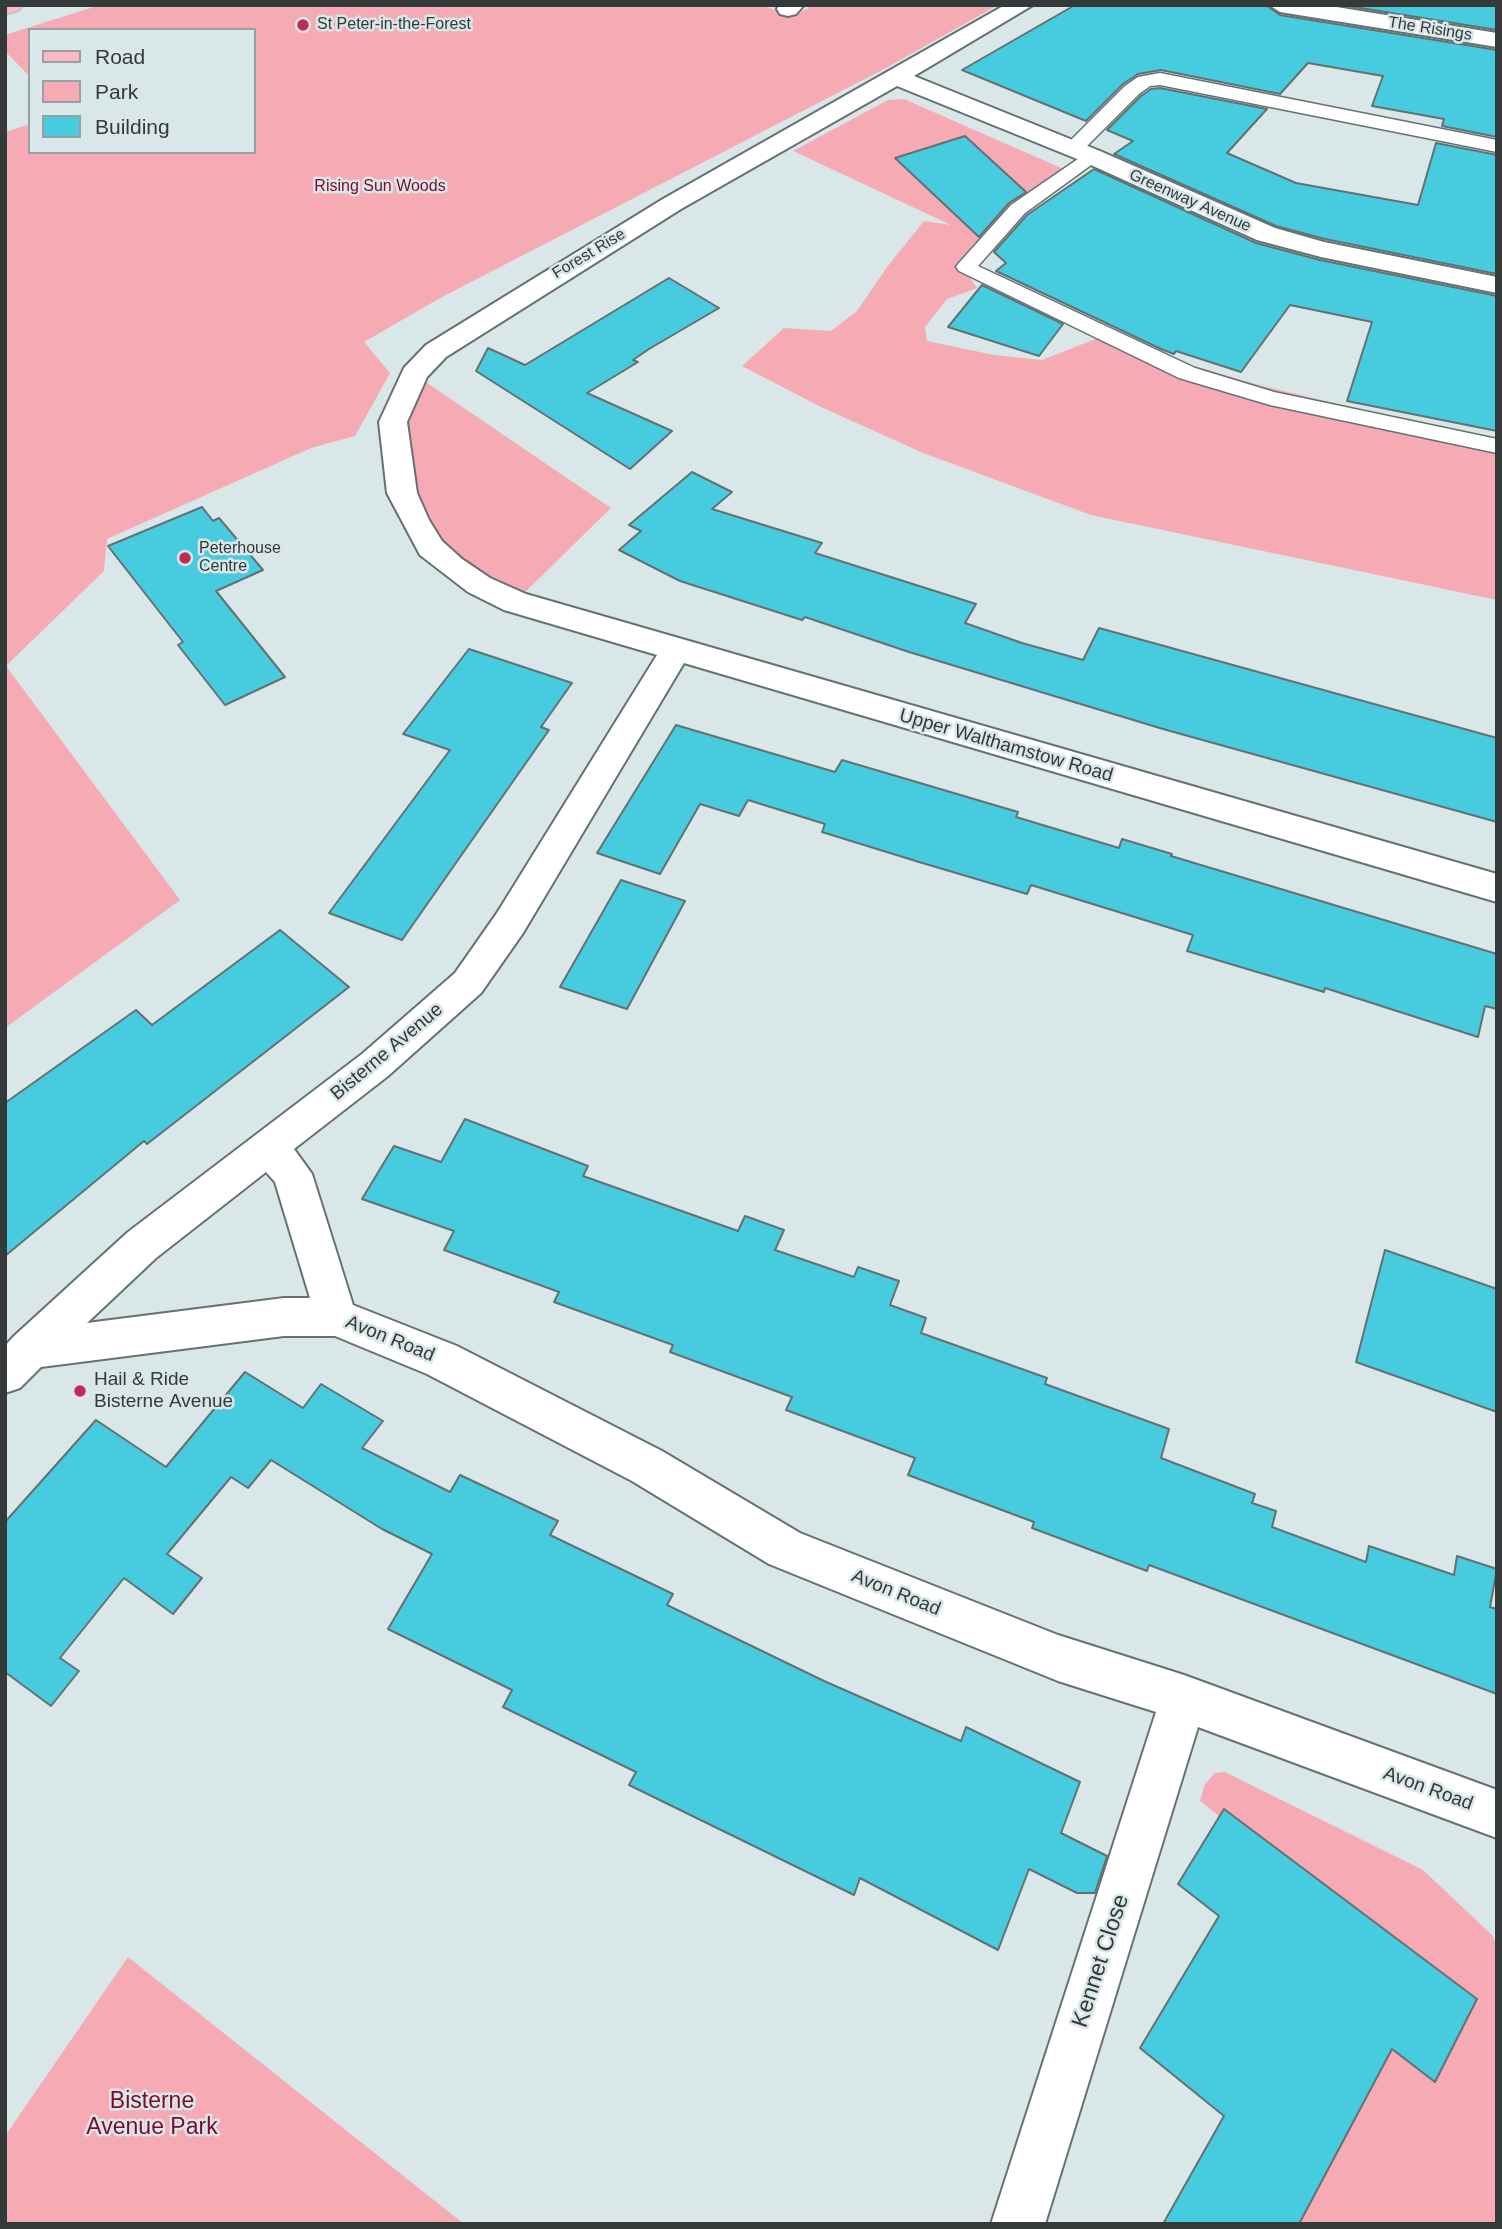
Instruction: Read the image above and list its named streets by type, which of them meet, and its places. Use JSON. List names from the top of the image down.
{
  "streets": {
    "street": [
      "The Risings",
      "Greenway Avenue",
      "Forest Rise",
      "Upper Walthamstow Road",
      "Bisterne Avenue",
      "Avon Road",
      "Kennet Close"
    ]
  },
  "crossings": [
    ["Greenway Avenue", "Forest Rise"],
    ["Forest Rise", "Upper Walthamstow Road"],
    ["Upper Walthamstow Road", "Bisterne Avenue"],
    ["Bisterne Avenue", "Avon Road"],
    ["Avon Road", "Kennet Close"]
  ],
  "parks": ["Rising Sun Woods", "Bisterne Avenue Park"],
  "places": ["St Peter-in-the-Forest", "Peterhouse Centre", "Hail & Ride Bisterne Avenue"],
  "legend": ["Road", "Park", "Building"]
}
